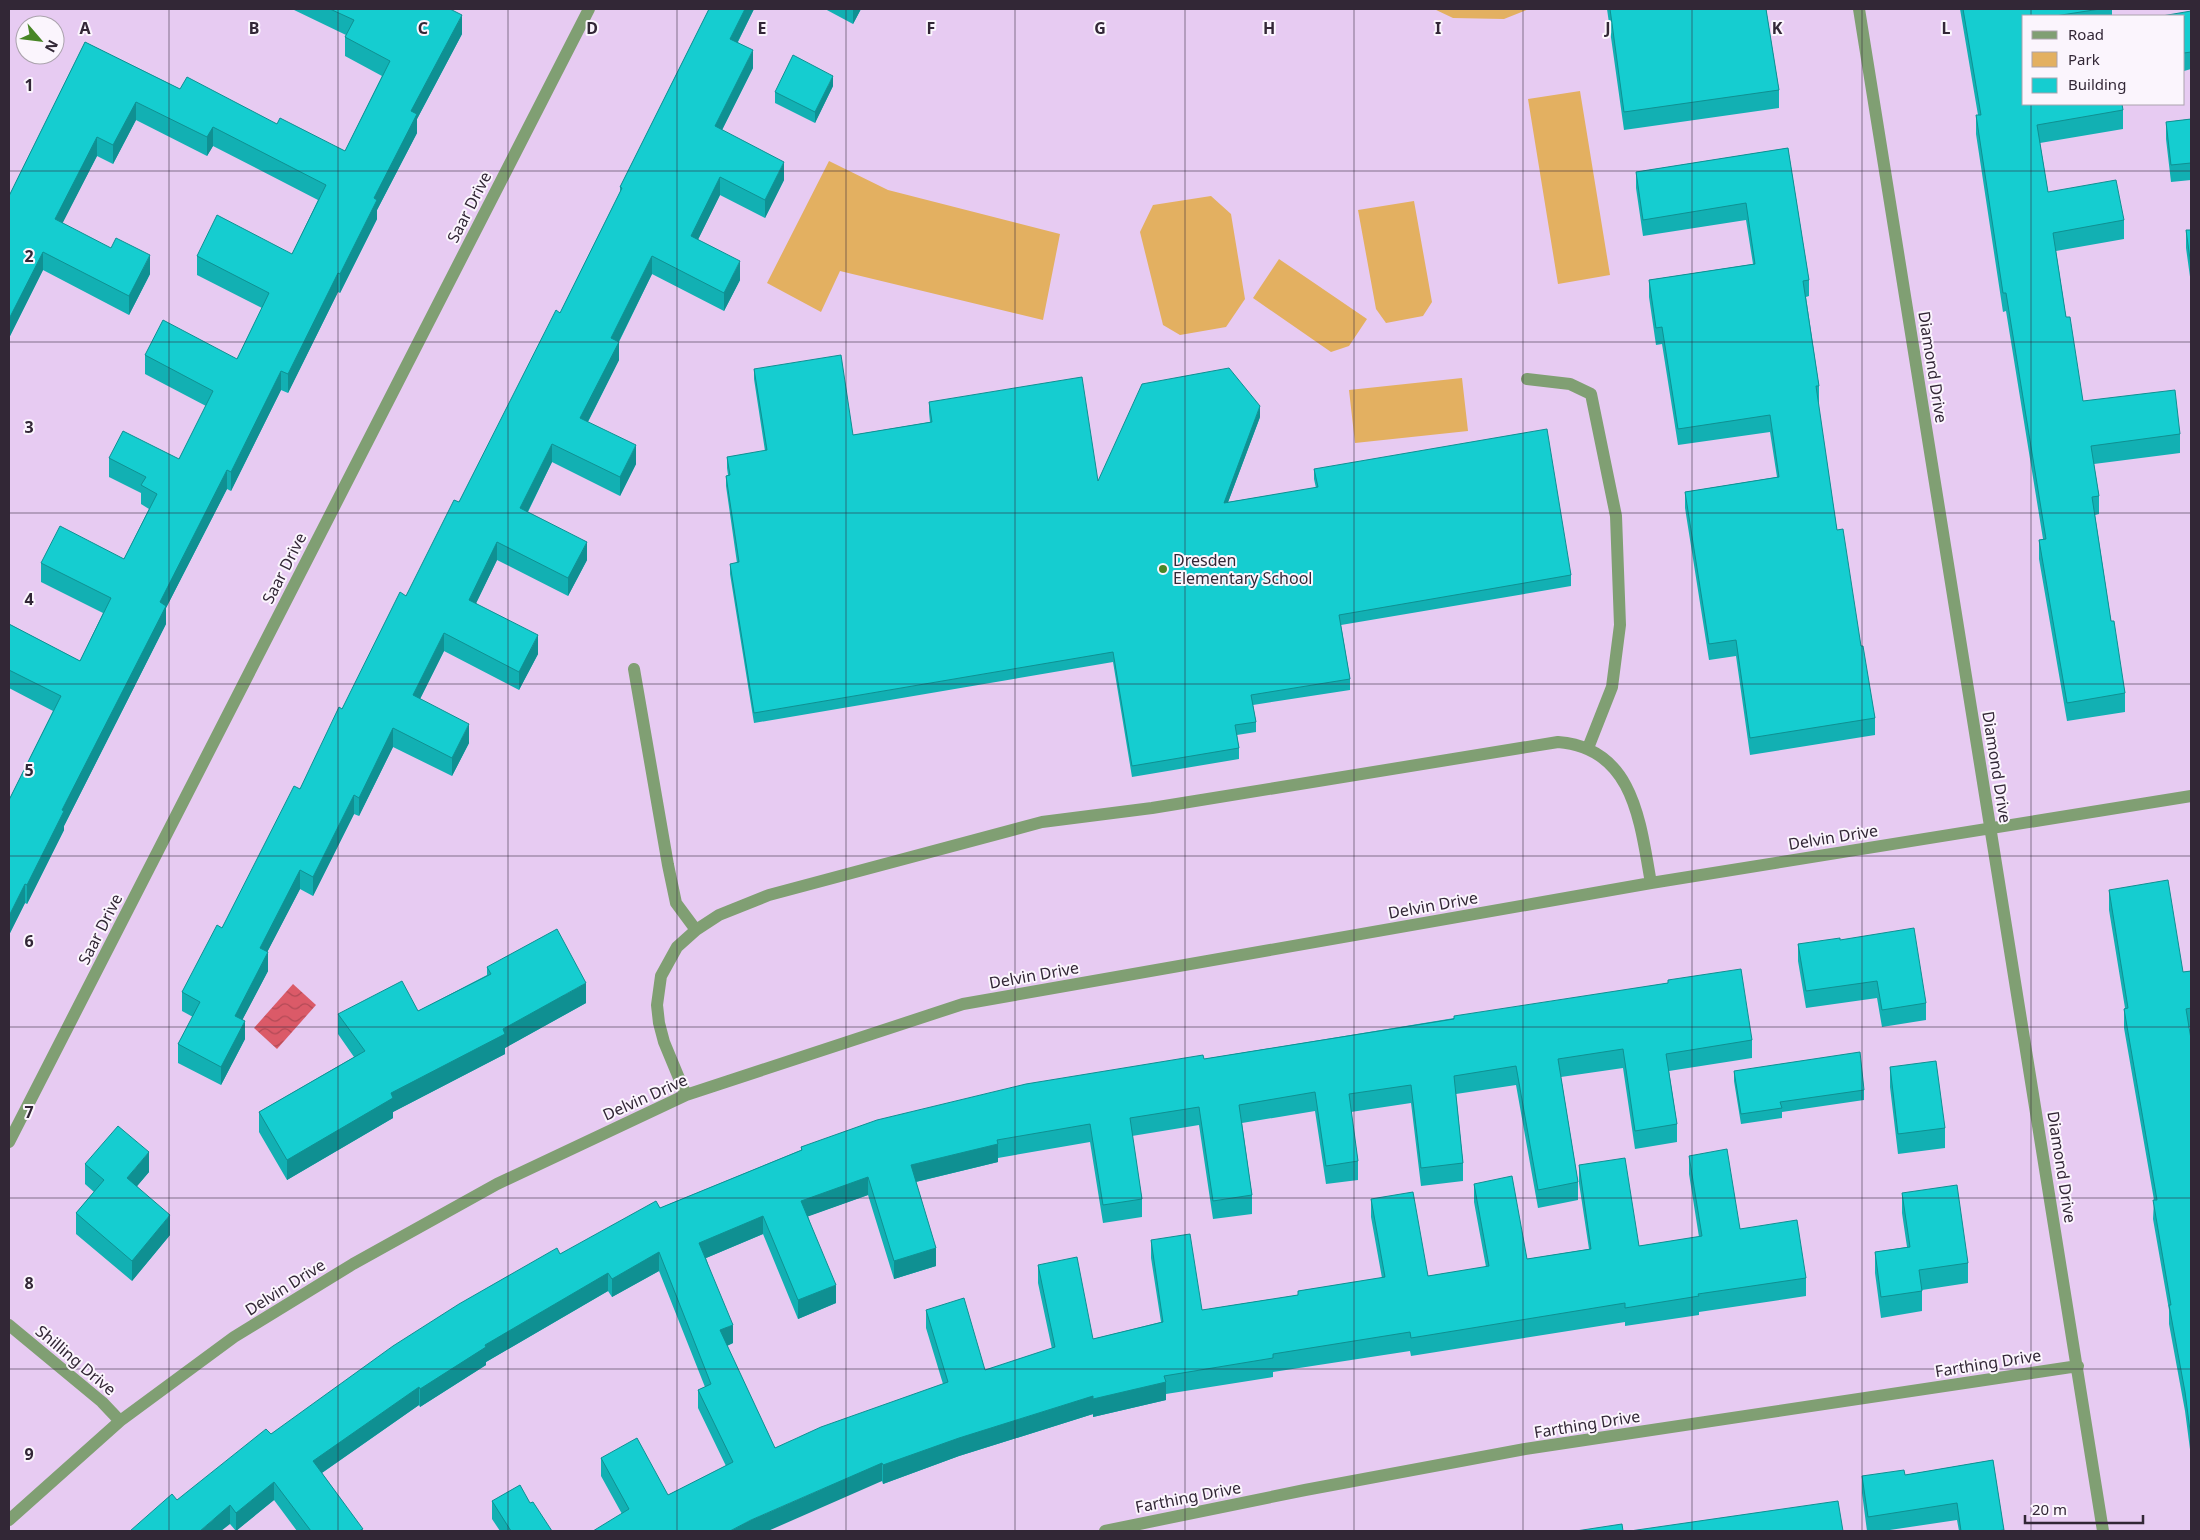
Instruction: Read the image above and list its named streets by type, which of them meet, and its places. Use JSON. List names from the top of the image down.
{
  "streets": {
    "street": [
      "Saar Drive",
      "Diamond Drive",
      "Delvin Drive",
      "Shilling Drive",
      "Farthing Drive"
    ]
  },
  "crossings": [
    ["Diamond Drive", "Delvin Drive"],
    ["Diamond Drive", "Farthing Drive"],
    ["Delvin Drive", "Shilling Drive"]
  ],
  "places": ["Dresden Elementary School"],
  "legend": ["Road", "Park", "Building"],
  "scale_bar": "20 m",
  "north": "bottom right",
  "grid": {
    "columns": [
      "A",
      "B",
      "C",
      "D",
      "E",
      "F",
      "G",
      "H",
      "I",
      "J",
      "K",
      "L"
    ],
    "rows": [
      "1",
      "2",
      "3",
      "4",
      "5",
      "6",
      "7",
      "8",
      "9"
    ]
  }
}
